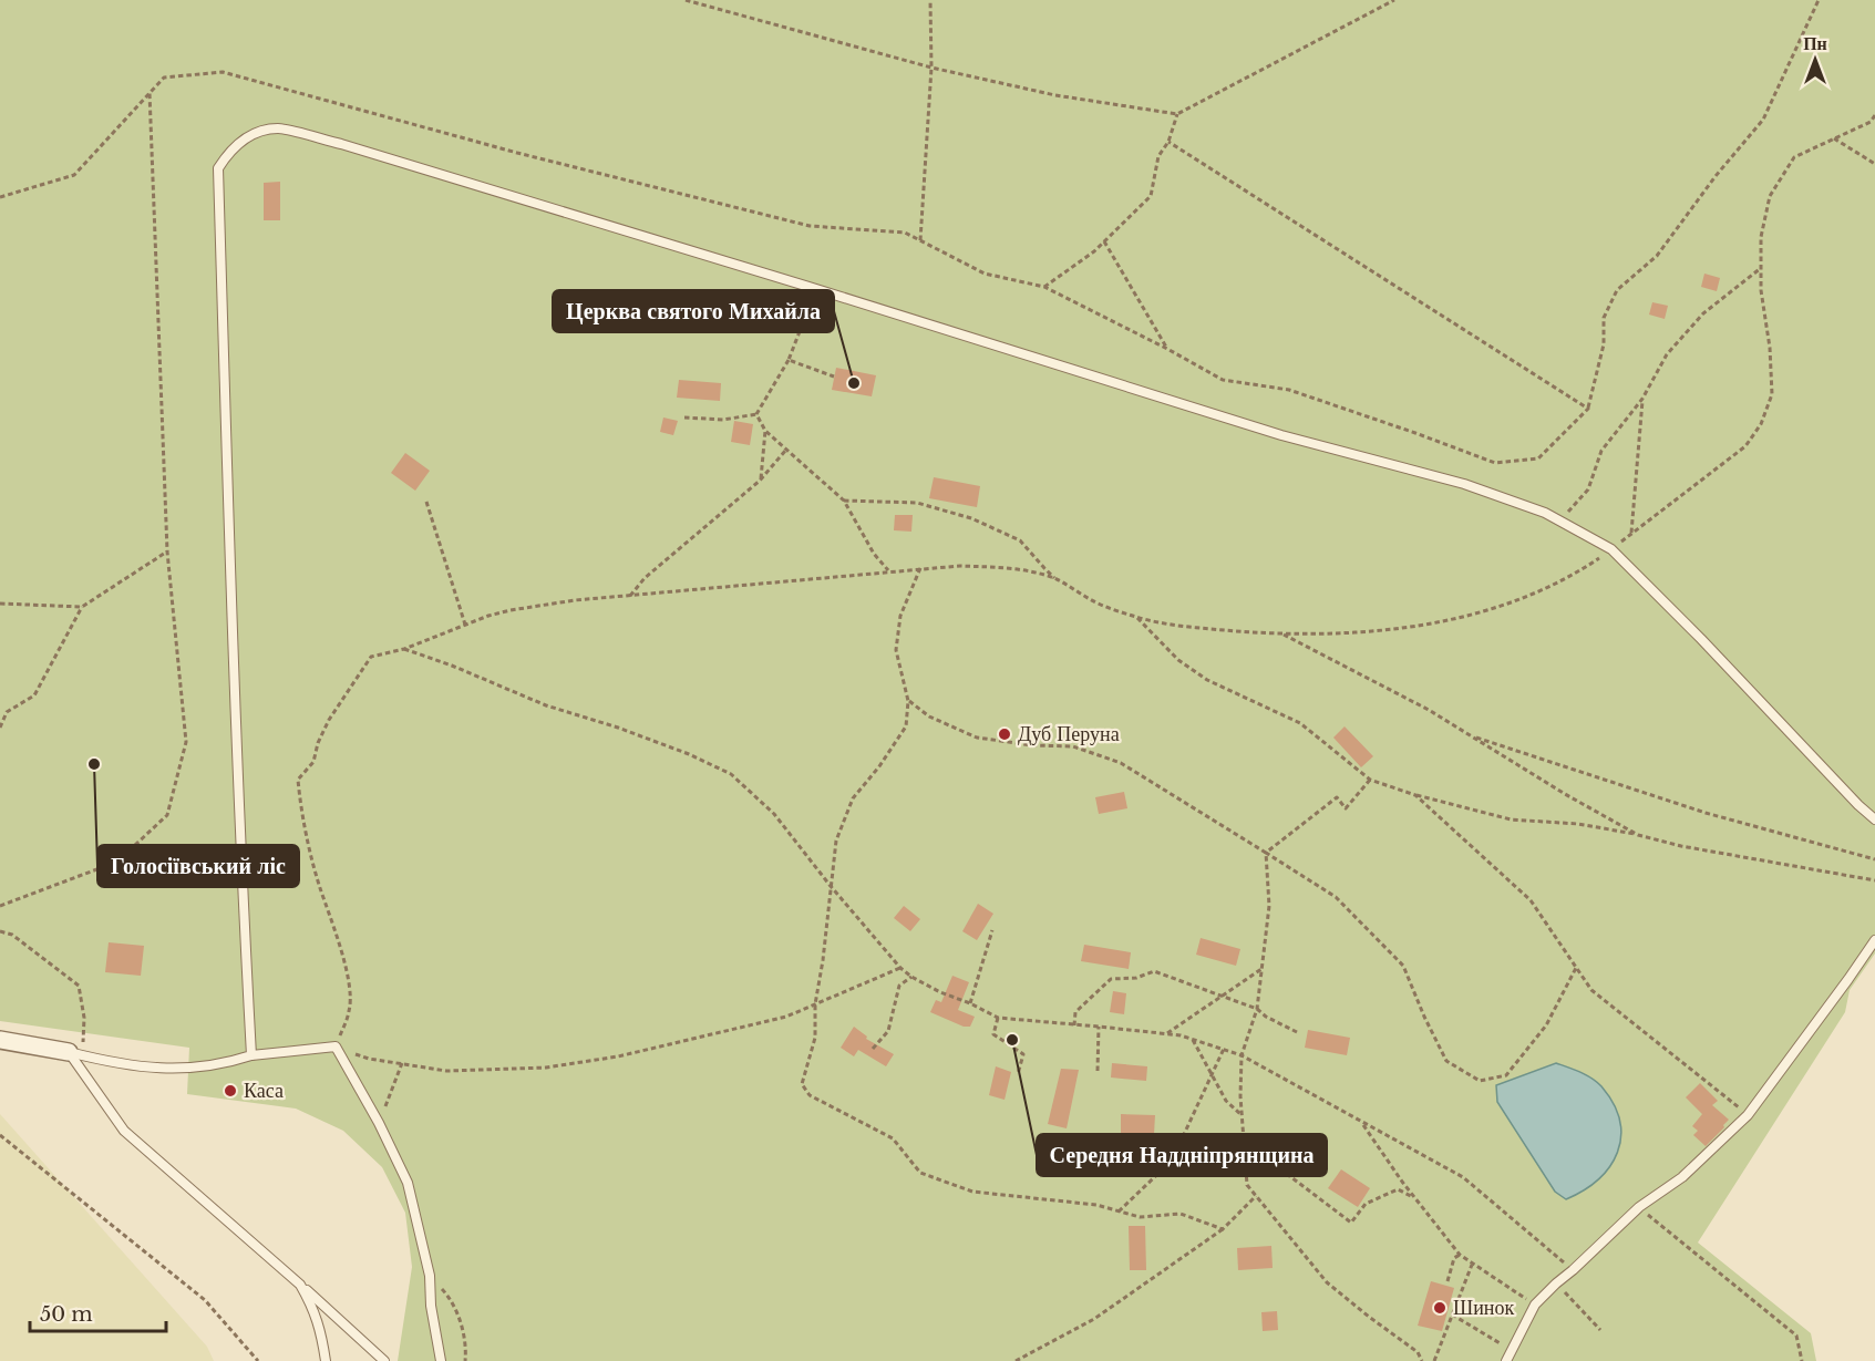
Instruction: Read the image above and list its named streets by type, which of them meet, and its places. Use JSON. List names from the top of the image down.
{
  "places": [
    "Церква святого Михайла",
    "Дуб Перуна",
    "Голосіївський ліс",
    "Середня Наддніпрянщина",
    "Каса",
    "Шинок"
  ],
  "scale_bar": "50 m",
  "north": "top"
}
